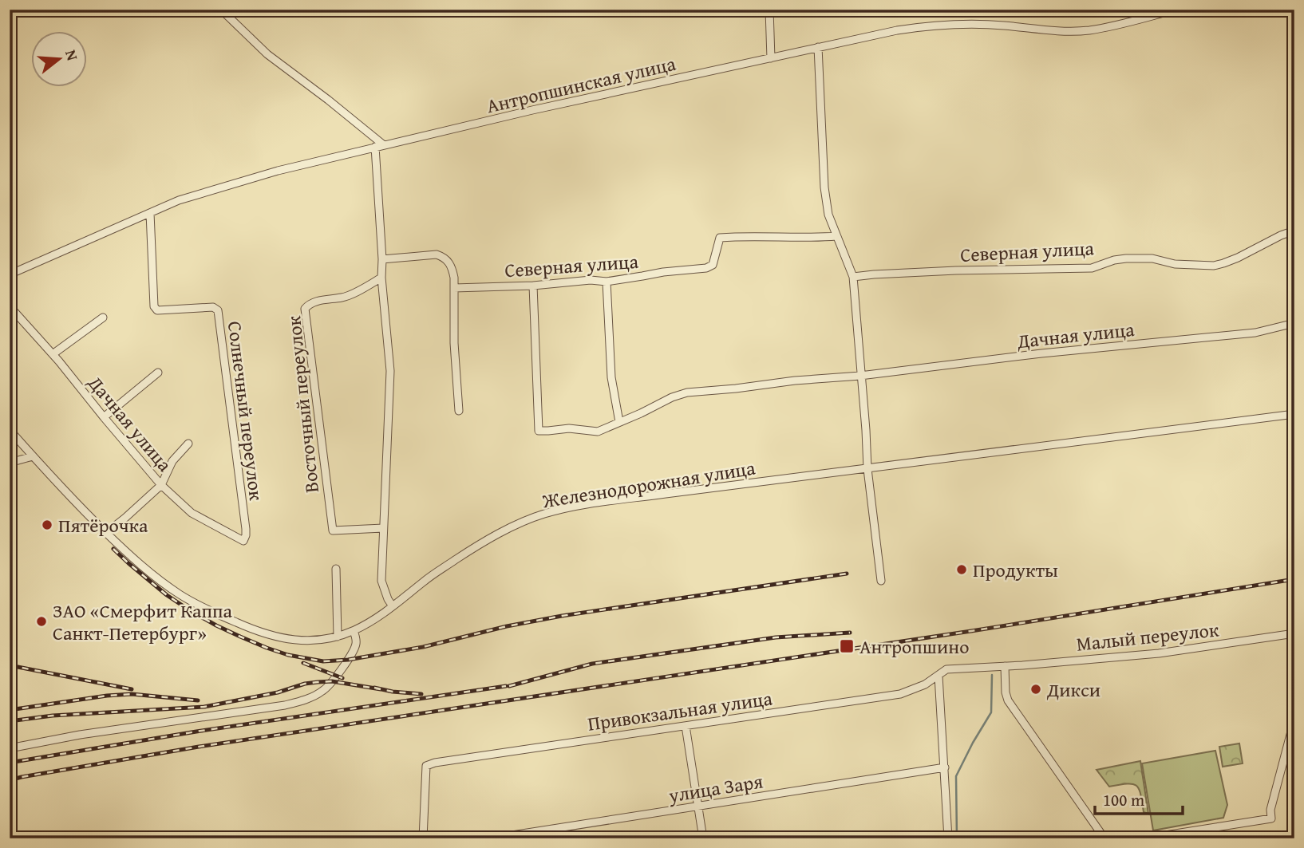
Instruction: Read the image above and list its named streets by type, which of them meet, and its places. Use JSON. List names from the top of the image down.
{
  "streets": {
    "street": [
      "Антропшинская улица",
      "Северная улица",
      "Дачная улица",
      "Восточный переулок",
      "Солнечный переулок",
      "Железнодорожная улица",
      "Малый переулок",
      "Привокзальная улица",
      "улица Заря"
    ]
  },
  "crossings": [
    ["Антропшинская улица", "Солнечный переулок"],
    ["Дачная улица", "Солнечный переулок"],
    ["Малый переулок", "Привокзальная улица"]
  ],
  "places": {
    "other": [
      "Пятёрочка",
      "Продукты",
      "ЗАО «Смерфит Каппа Санкт-Петербург»",
      "Дикси"
    ],
    "transit": ["Антропшино"]
  },
  "scale_bar": "100 m",
  "north": "right"
}
